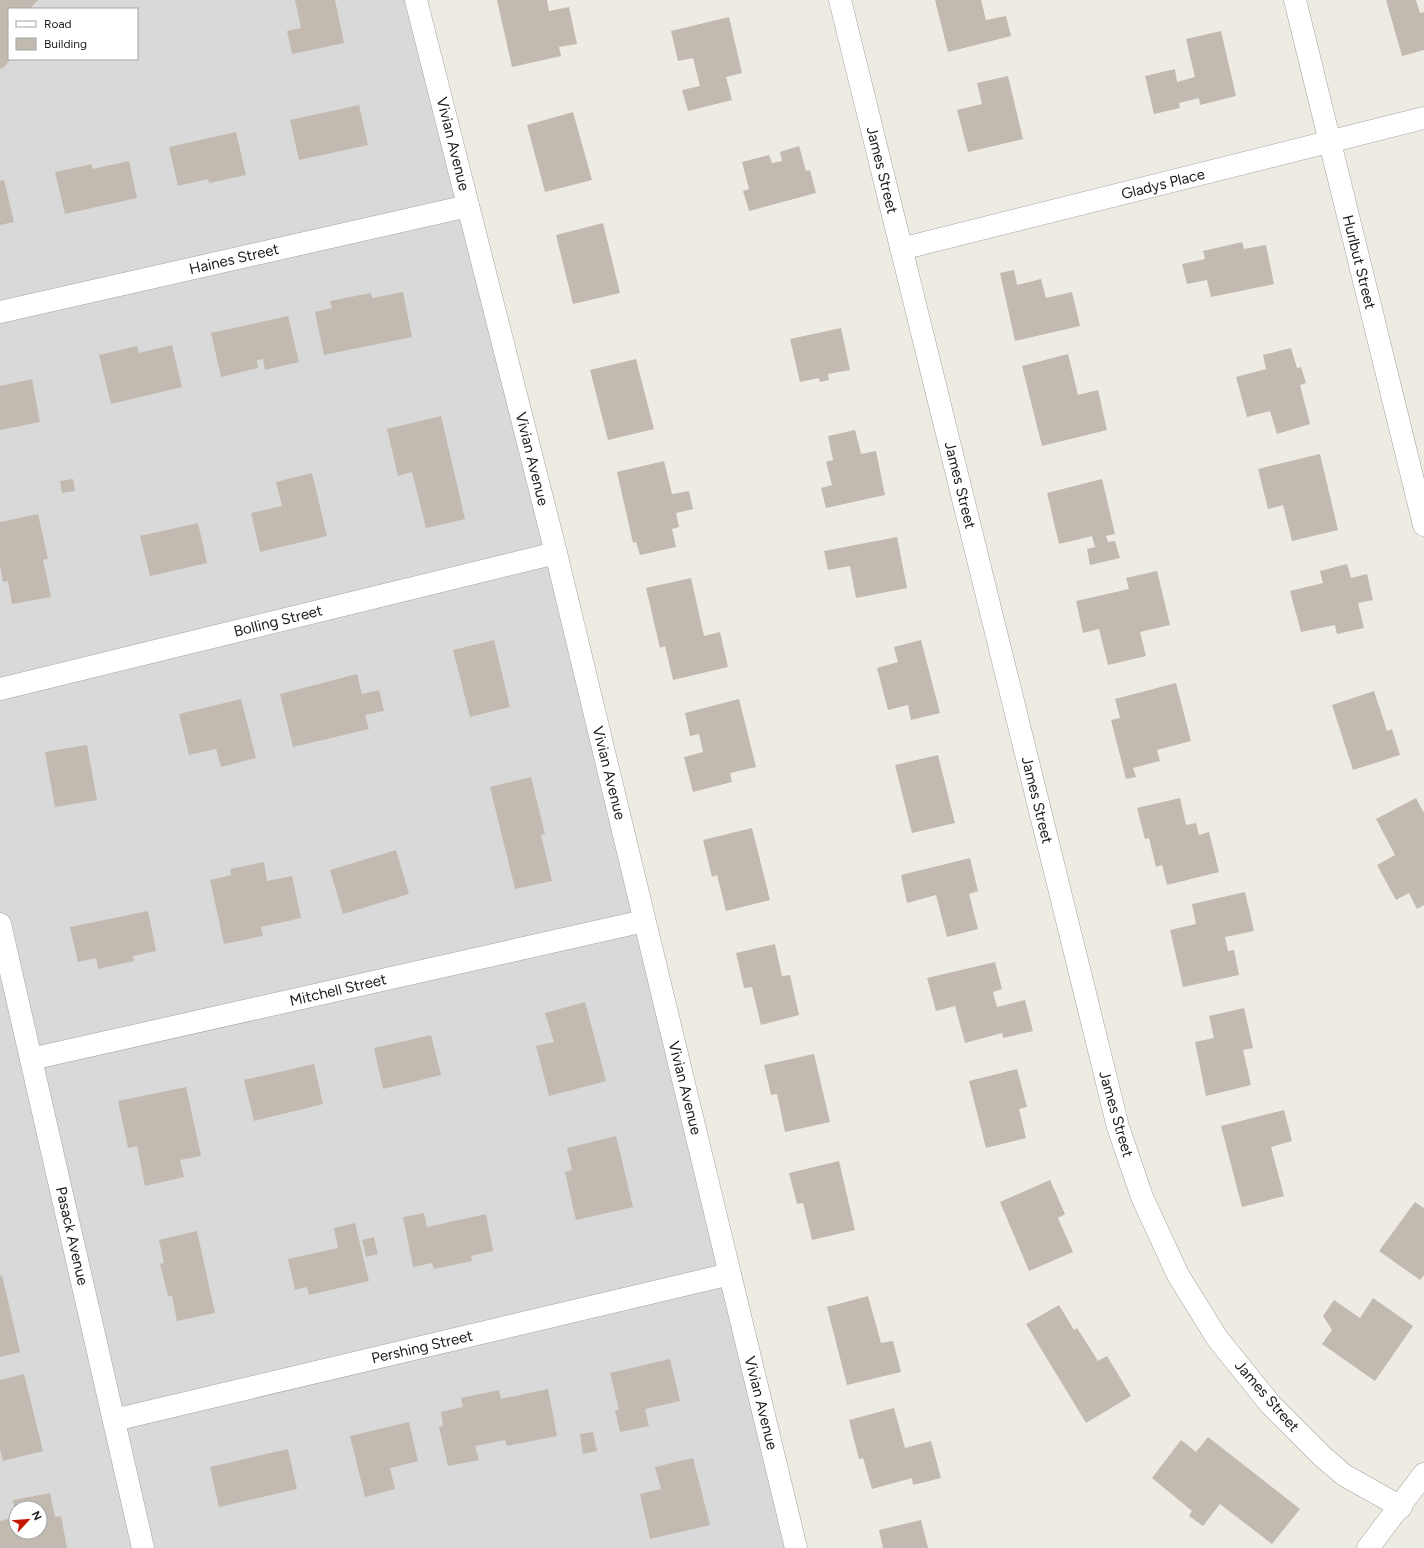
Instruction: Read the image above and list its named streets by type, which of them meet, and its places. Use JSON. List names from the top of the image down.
{
  "streets": {
    "street": [
      "Vivian Avenue",
      "James Street",
      "Gladys Place",
      "Haines Street",
      "Hurlbut Street",
      "Bolling Street",
      "Mitchell Street",
      "Pasack Avenue",
      "Pershing Street"
    ]
  },
  "crossings": [
    ["Vivian Avenue", "Haines Street"],
    ["Vivian Avenue", "Bolling Street"],
    ["Vivian Avenue", "Mitchell Street"],
    ["Vivian Avenue", "Pershing Street"],
    ["James Street", "Gladys Place"],
    ["Gladys Place", "Hurlbut Street"],
    ["Mitchell Street", "Pasack Avenue"],
    ["Pasack Avenue", "Pershing Street"]
  ],
  "legend": ["Road", "Building"],
  "north": "top right"
}
